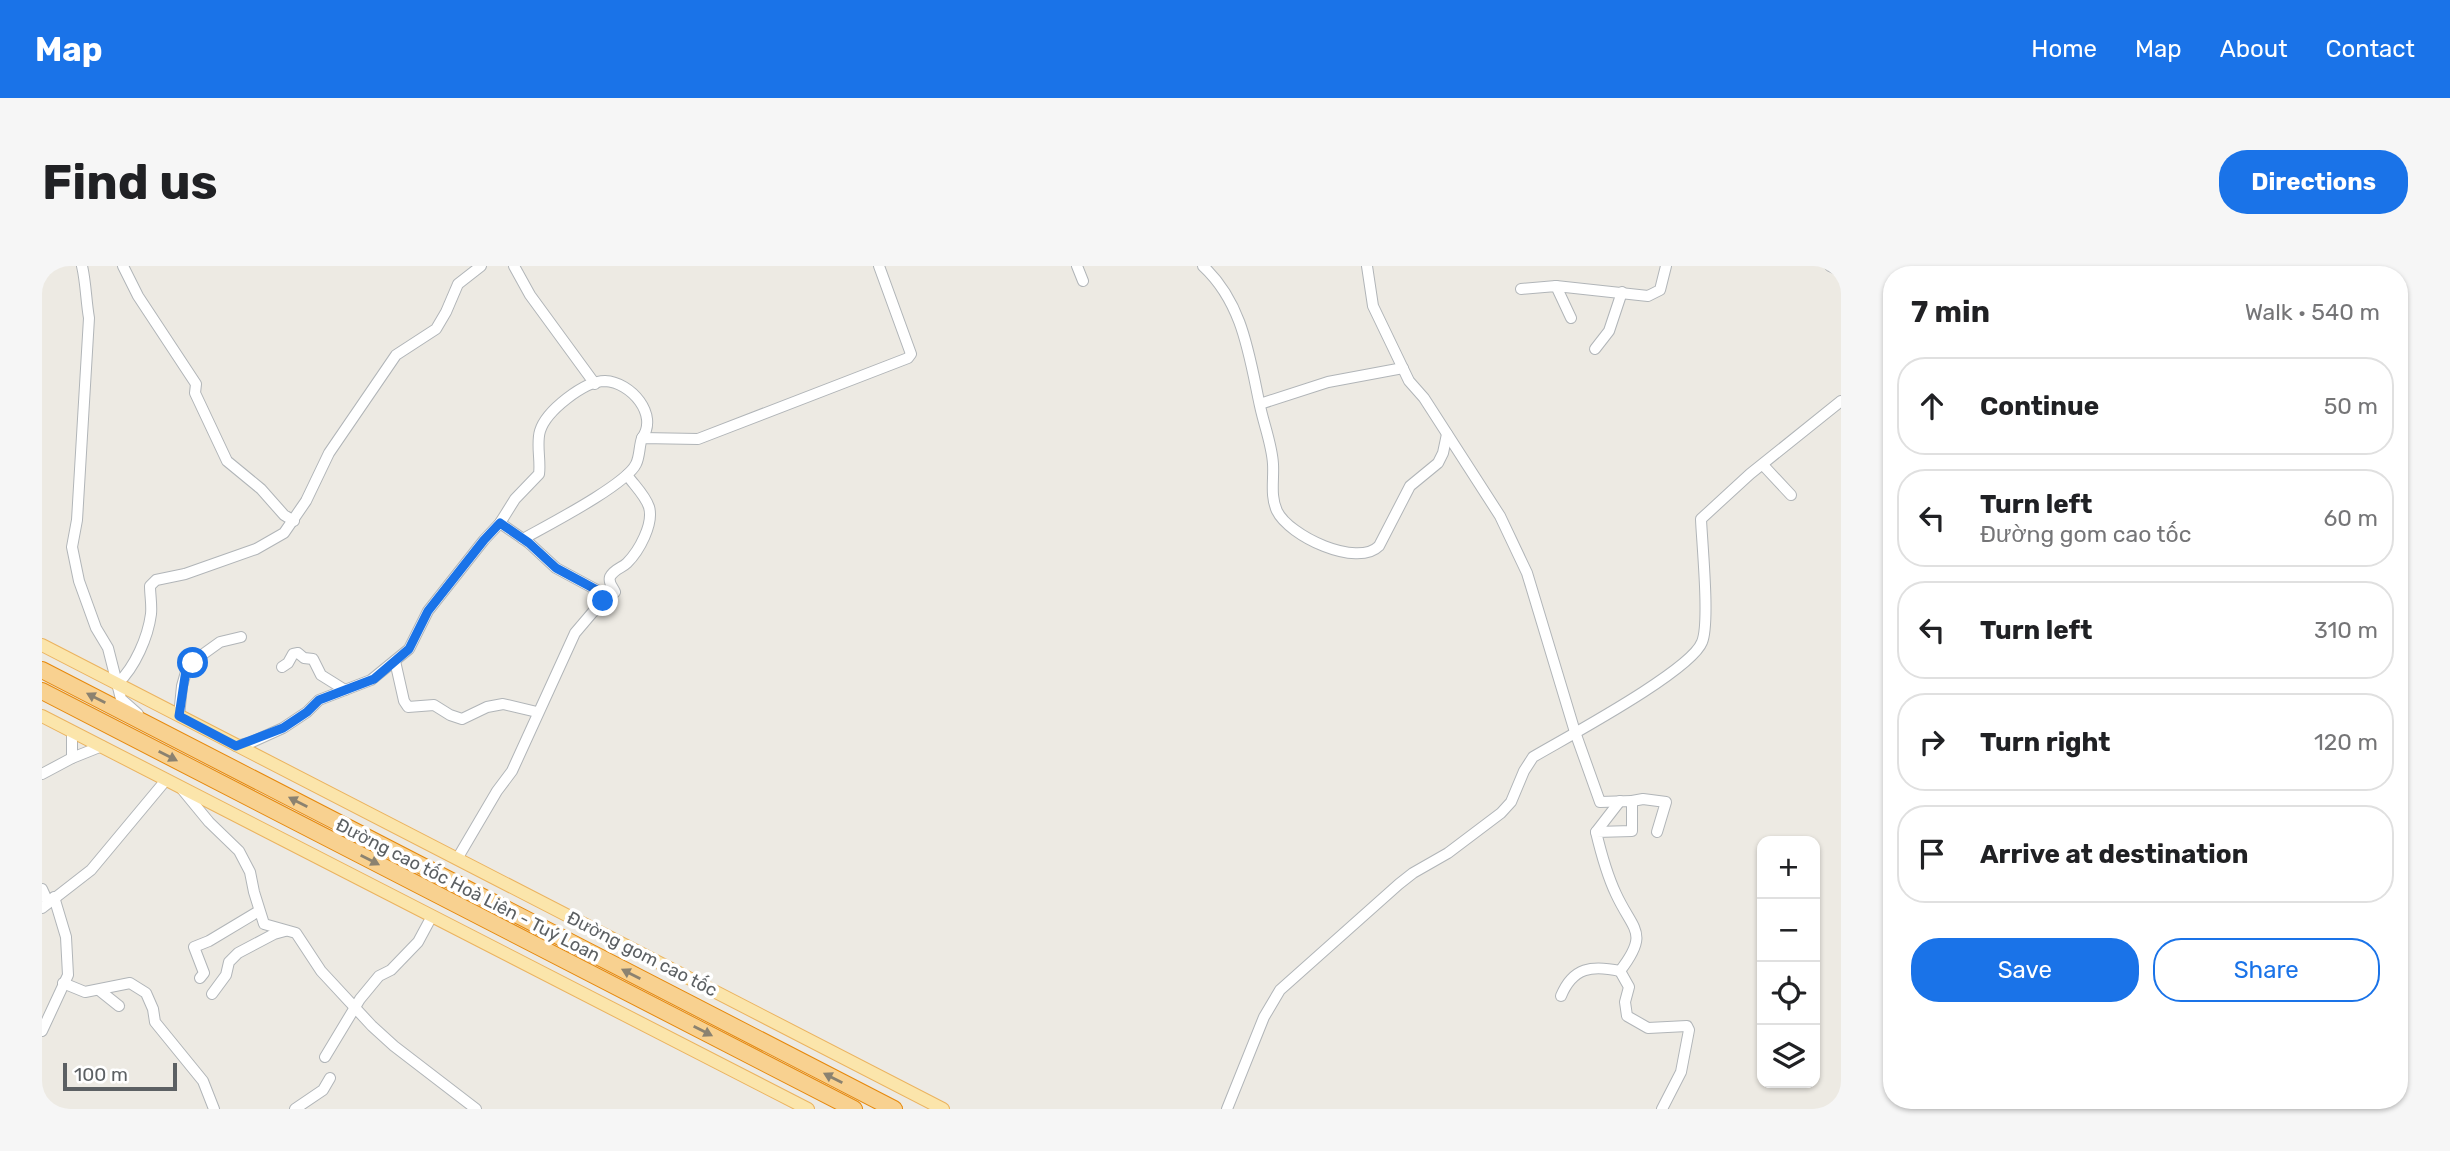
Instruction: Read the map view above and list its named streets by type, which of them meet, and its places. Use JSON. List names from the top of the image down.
{
  "streets": {
    "highway": ["Đường cao tốc Hoà Liên - Tuý Loan"],
    "main road": ["Đường gom cao tốc"]
  },
  "scale_bar": "100 m",
  "page": {
    "header": "Map",
    "nav": [
      "Home",
      "Map",
      "About",
      "Contact"
    ],
    "buttons": [
      "Directions",
      ["Save", "Share"]
    ],
    "title": "Find us",
    "heading": ["7 min", "Walk · 540 m"],
    "list": [
      ["Continue", "50 m"],
      ["Turn left", "Đường gom cao tốc", "60 m"],
      ["Turn left", "310 m"],
      ["Turn right", "120 m"],
      "Arrive at destination"
    ],
    "map_buttons": ["+", "−"],
    "scale": "100 m"
  }
}
